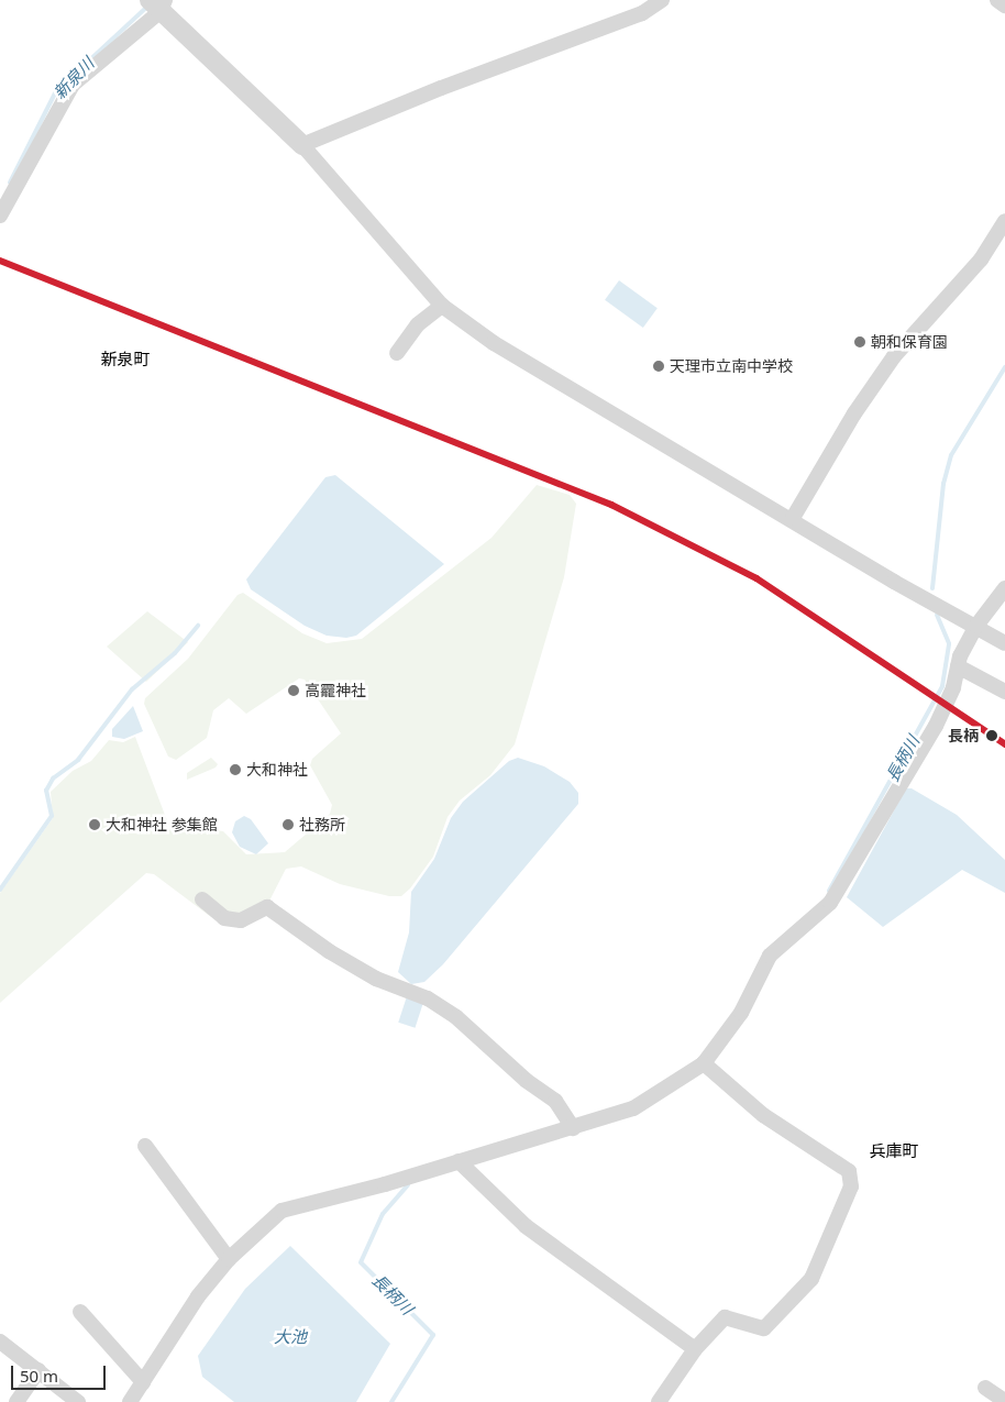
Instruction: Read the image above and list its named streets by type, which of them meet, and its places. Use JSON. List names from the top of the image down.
{
  "districts": ["新泉町", "兵庫町"],
  "water": ["新泉川", "長柄川", "大池"],
  "places": [
    "朝和保育園",
    "天理市立南中学校",
    "高龗神社",
    "長柄",
    "大和神社",
    "大和神社 参集館",
    "社務所"
  ],
  "scale_bar": "50 m"
}
